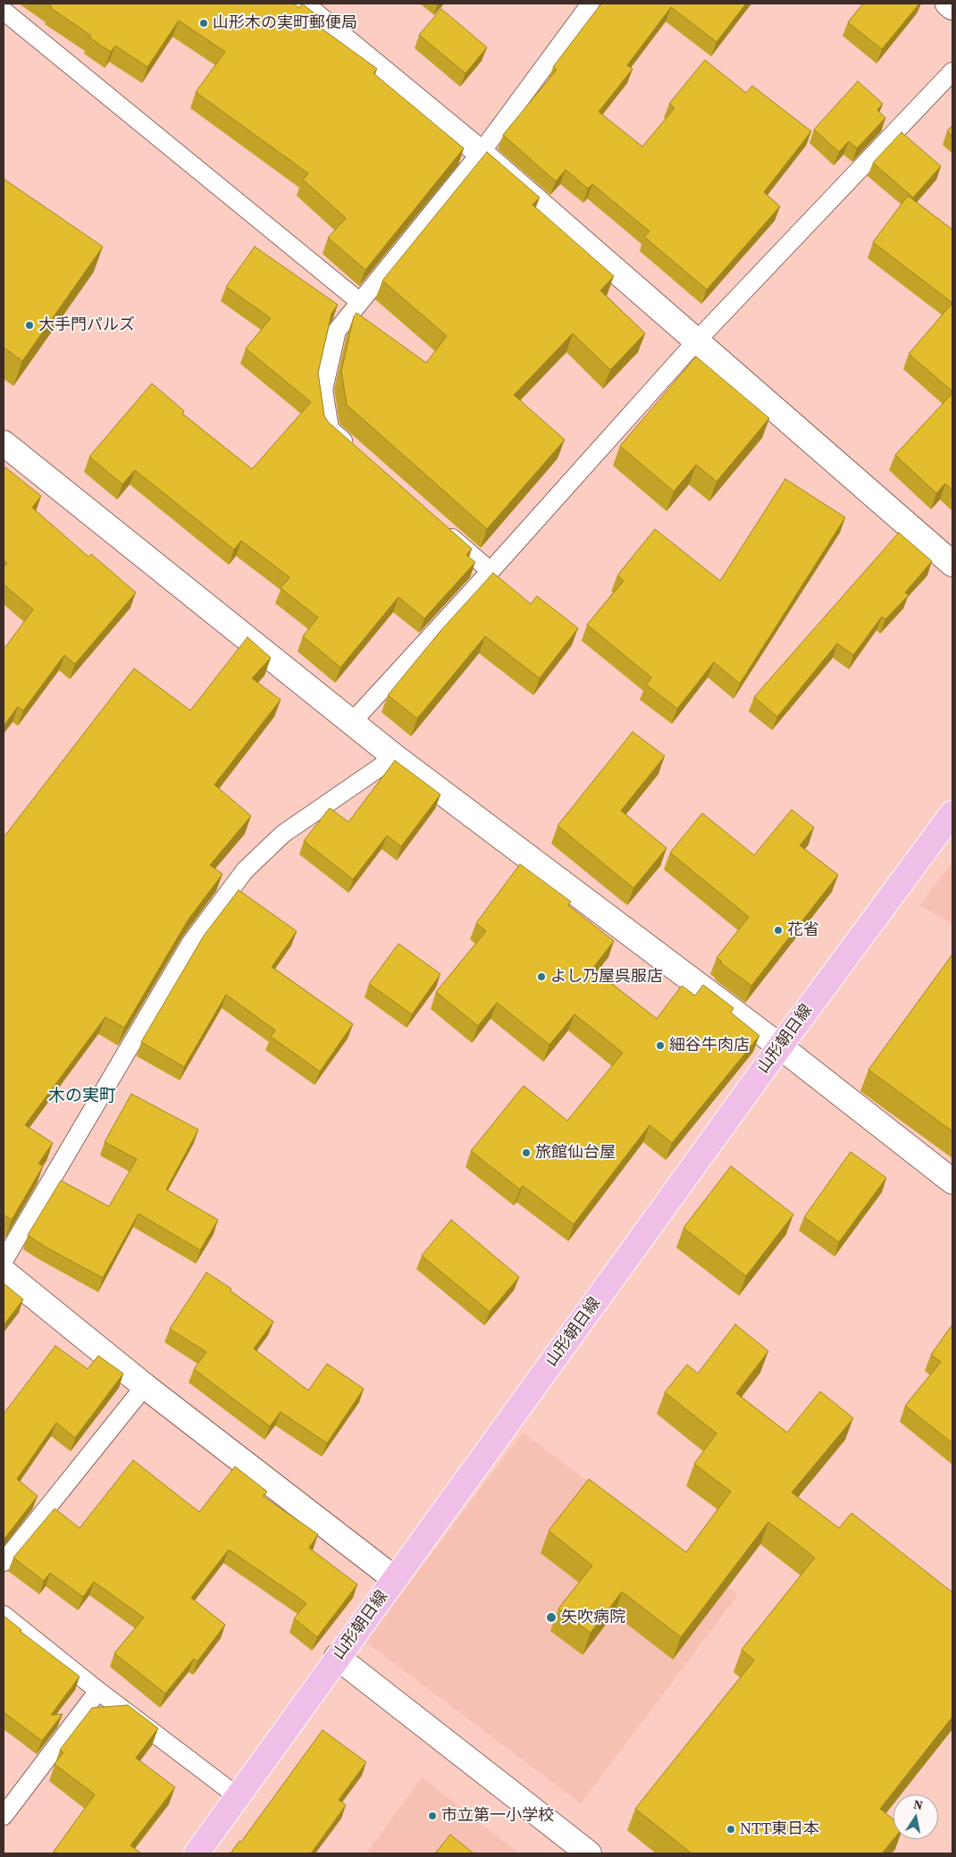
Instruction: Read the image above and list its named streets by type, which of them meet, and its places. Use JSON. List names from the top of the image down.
{
  "streets": {
    "main road": ["山形朝日線"]
  },
  "districts": ["木の実町"],
  "places": [
    "山形木の実町郵便局",
    "大手門パルズ",
    "花省",
    "よし乃屋呉服店",
    "細谷牛肉店",
    "旅館仙台屋",
    "矢吹病院",
    "市立第一小学校",
    "NTT東日本"
  ],
  "north": "top"
}
